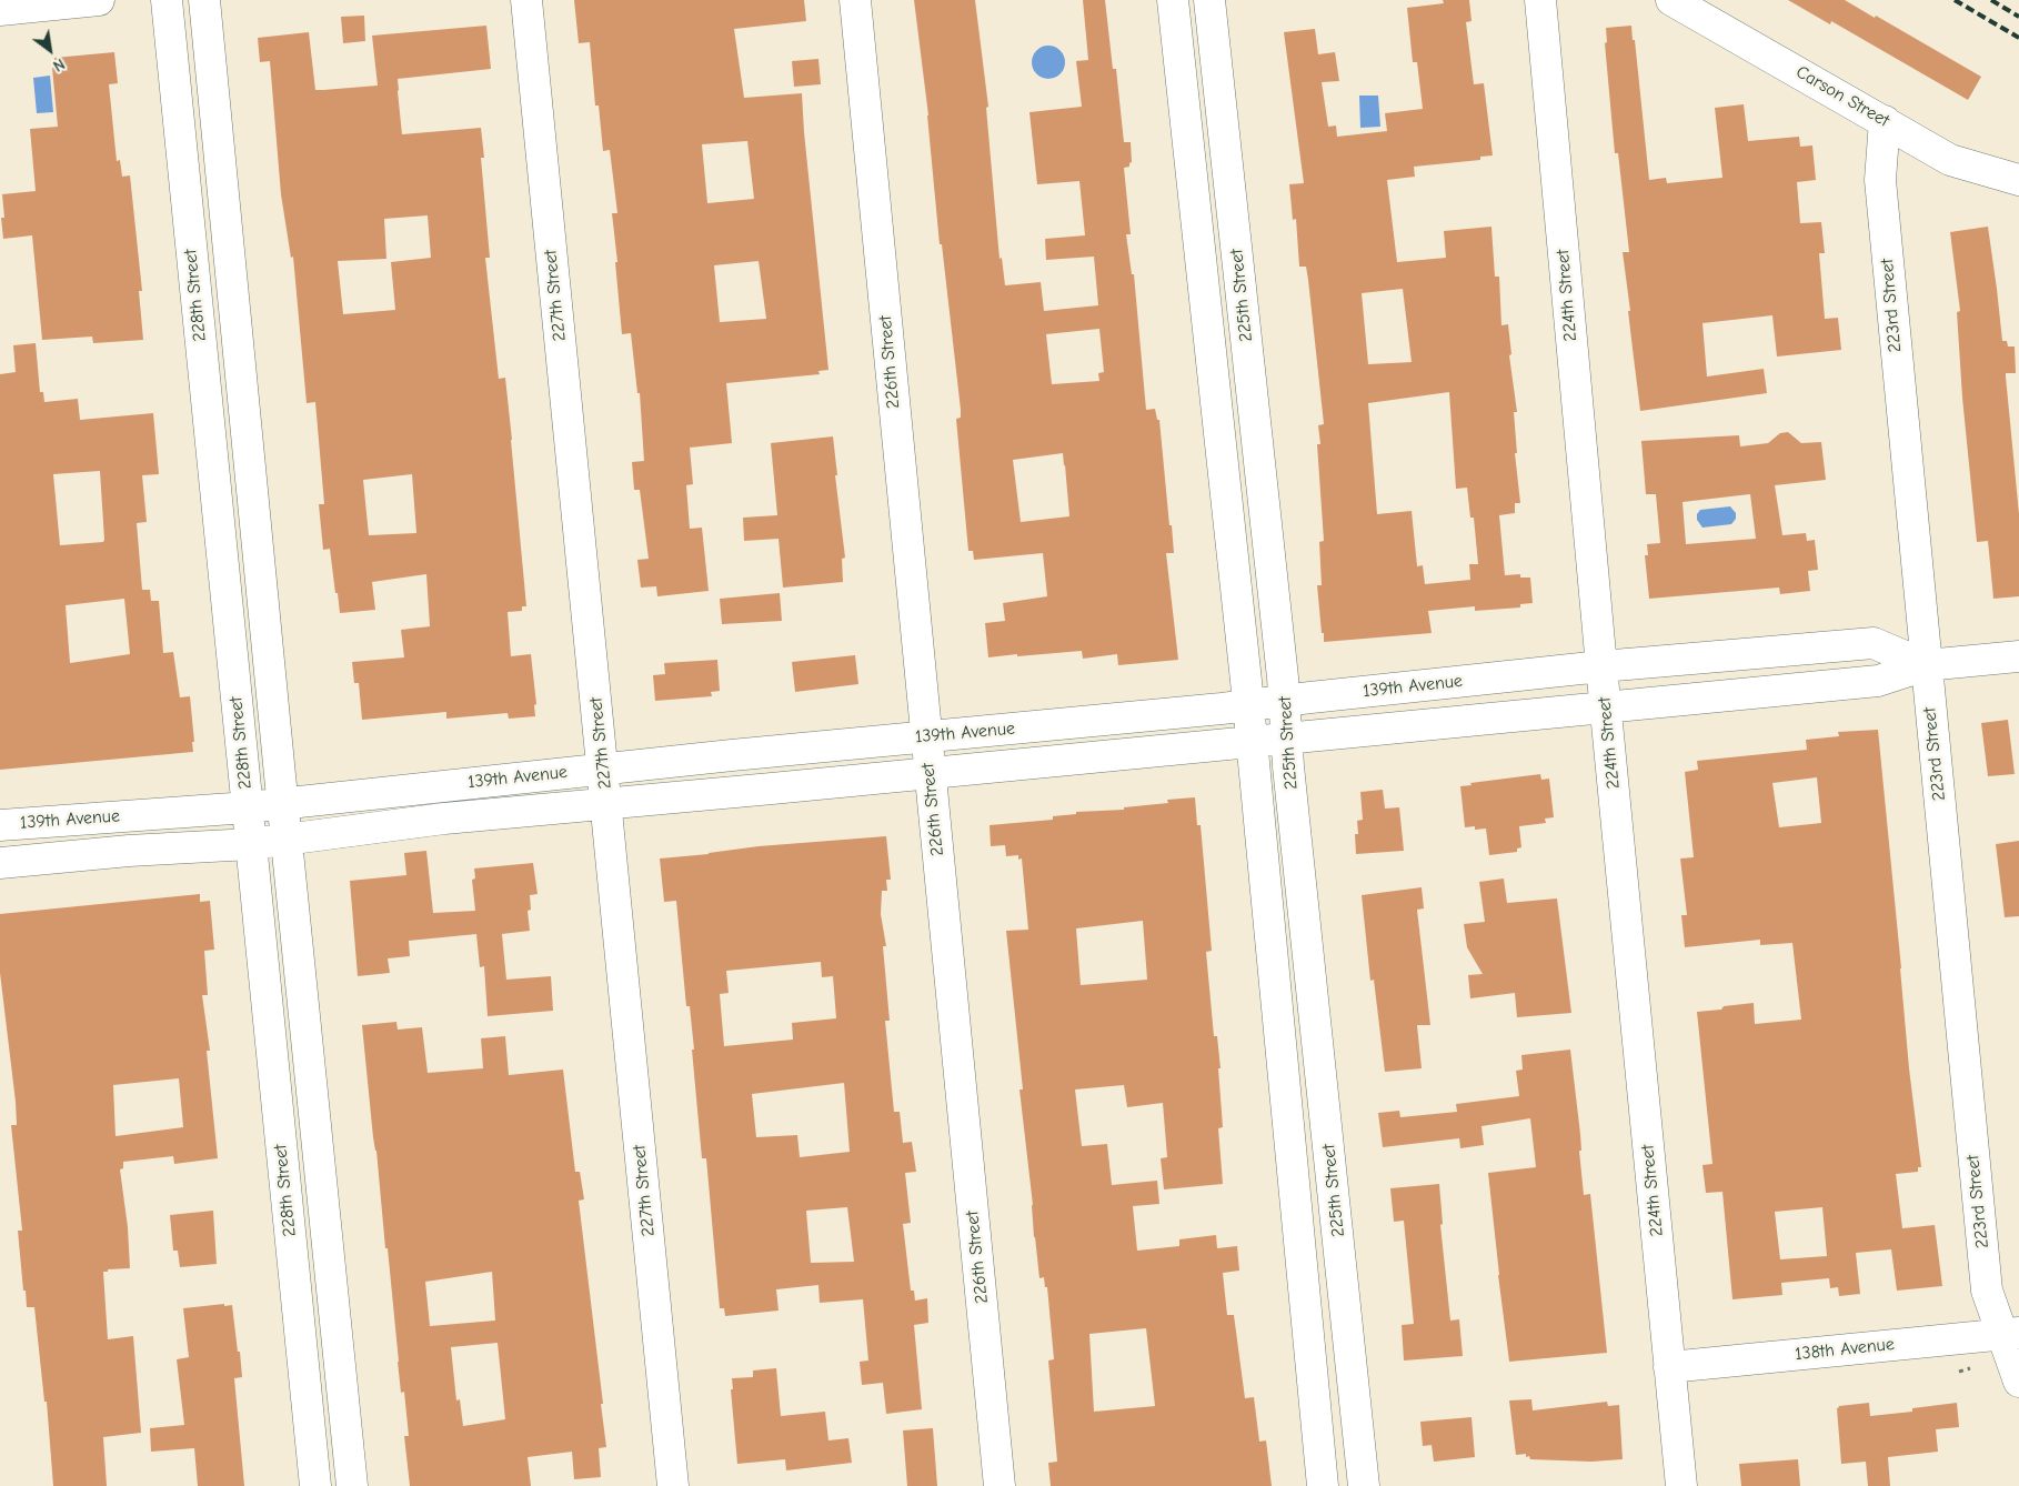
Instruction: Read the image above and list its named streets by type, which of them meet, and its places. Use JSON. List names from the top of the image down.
{
  "streets": {
    "street": [
      "Carson Street",
      "228th Street",
      "227th Street",
      "225th Street",
      "224th Street",
      "223rd Street",
      "226th Street",
      "139th Avenue",
      "138th Avenue"
    ]
  },
  "crossings": [
    ["Carson Street", "223rd Street"],
    ["228th Street", "139th Avenue"],
    ["227th Street", "139th Avenue"],
    ["225th Street", "139th Avenue"],
    ["224th Street", "139th Avenue"],
    ["224th Street", "138th Avenue"],
    ["223rd Street", "139th Avenue"],
    ["223rd Street", "138th Avenue"],
    ["226th Street", "139th Avenue"]
  ],
  "north": "bottom right"
}
